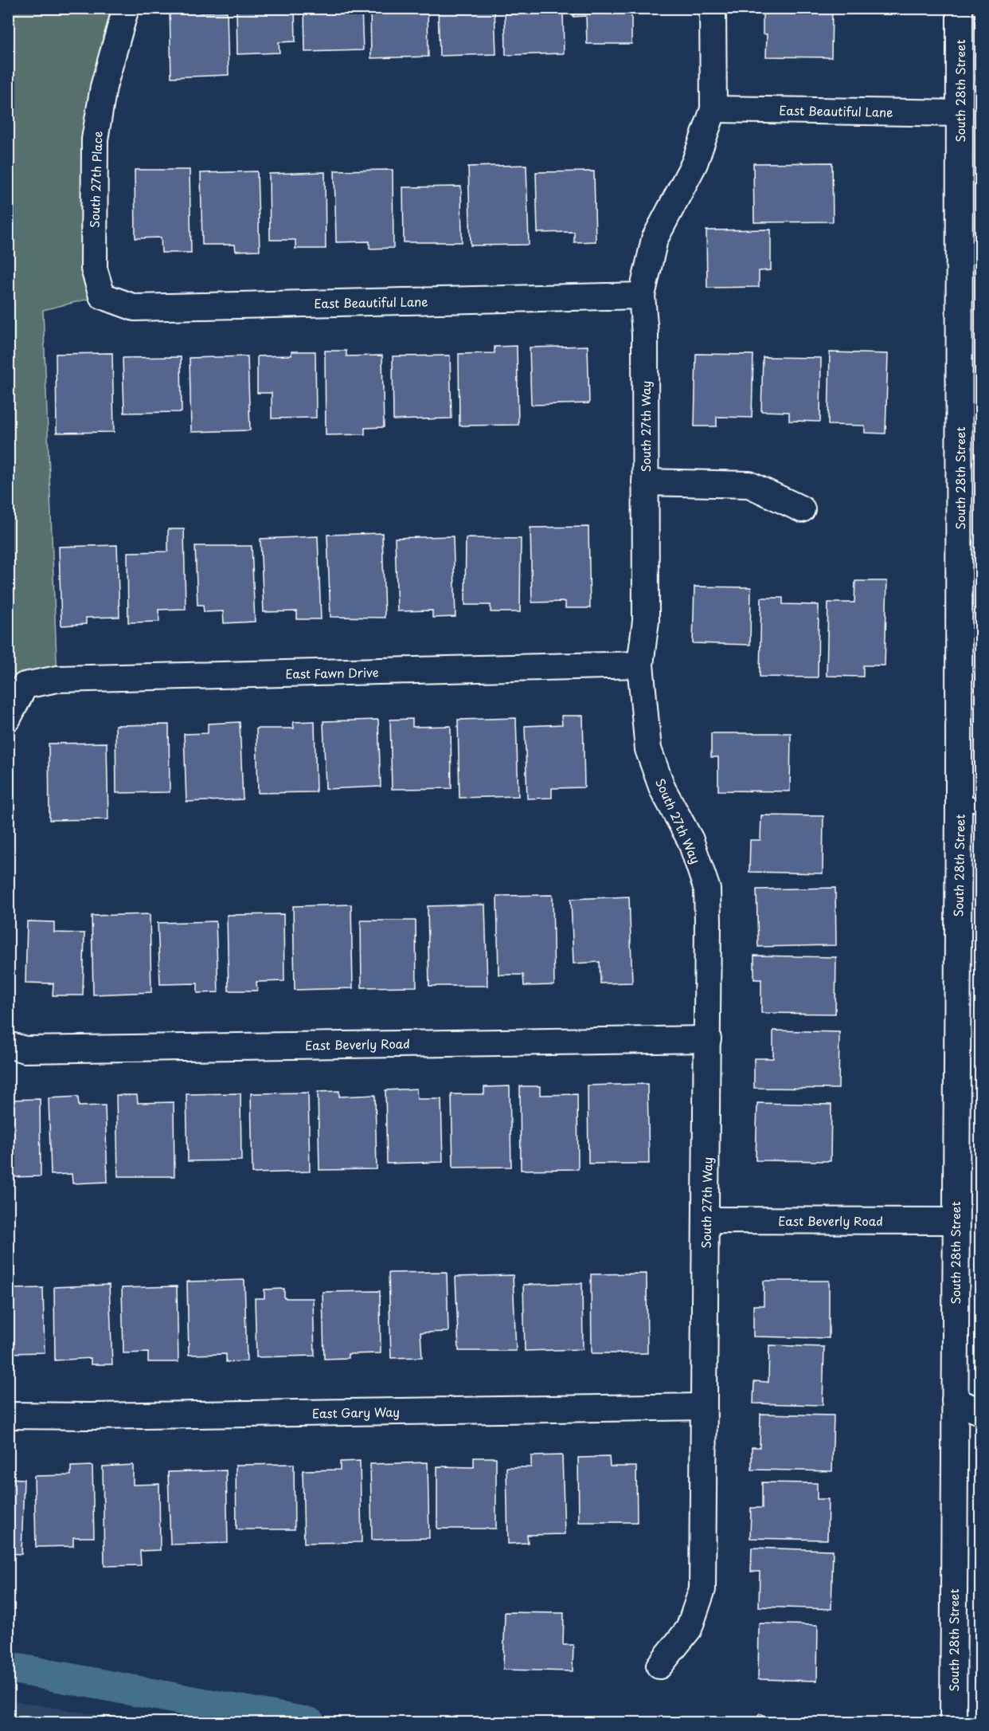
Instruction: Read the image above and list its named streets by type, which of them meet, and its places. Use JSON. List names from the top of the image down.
{
  "streets": {
    "street": [
      "South 28th Street",
      "East Beautiful Lane",
      "South 27th Place",
      "South 27th Way",
      "East Fawn Drive",
      "East Beverly Road",
      "East Gary Way"
    ]
  },
  "crossings": [
    ["South 28th Street", "East Beautiful Lane"],
    ["South 28th Street", "East Beverly Road"],
    ["East Beautiful Lane", "South 27th Place"],
    ["East Beautiful Lane", "South 27th Way"],
    ["South 27th Way", "East Fawn Drive"],
    ["South 27th Way", "East Beverly Road"],
    ["South 27th Way", "East Gary Way"]
  ]
}
